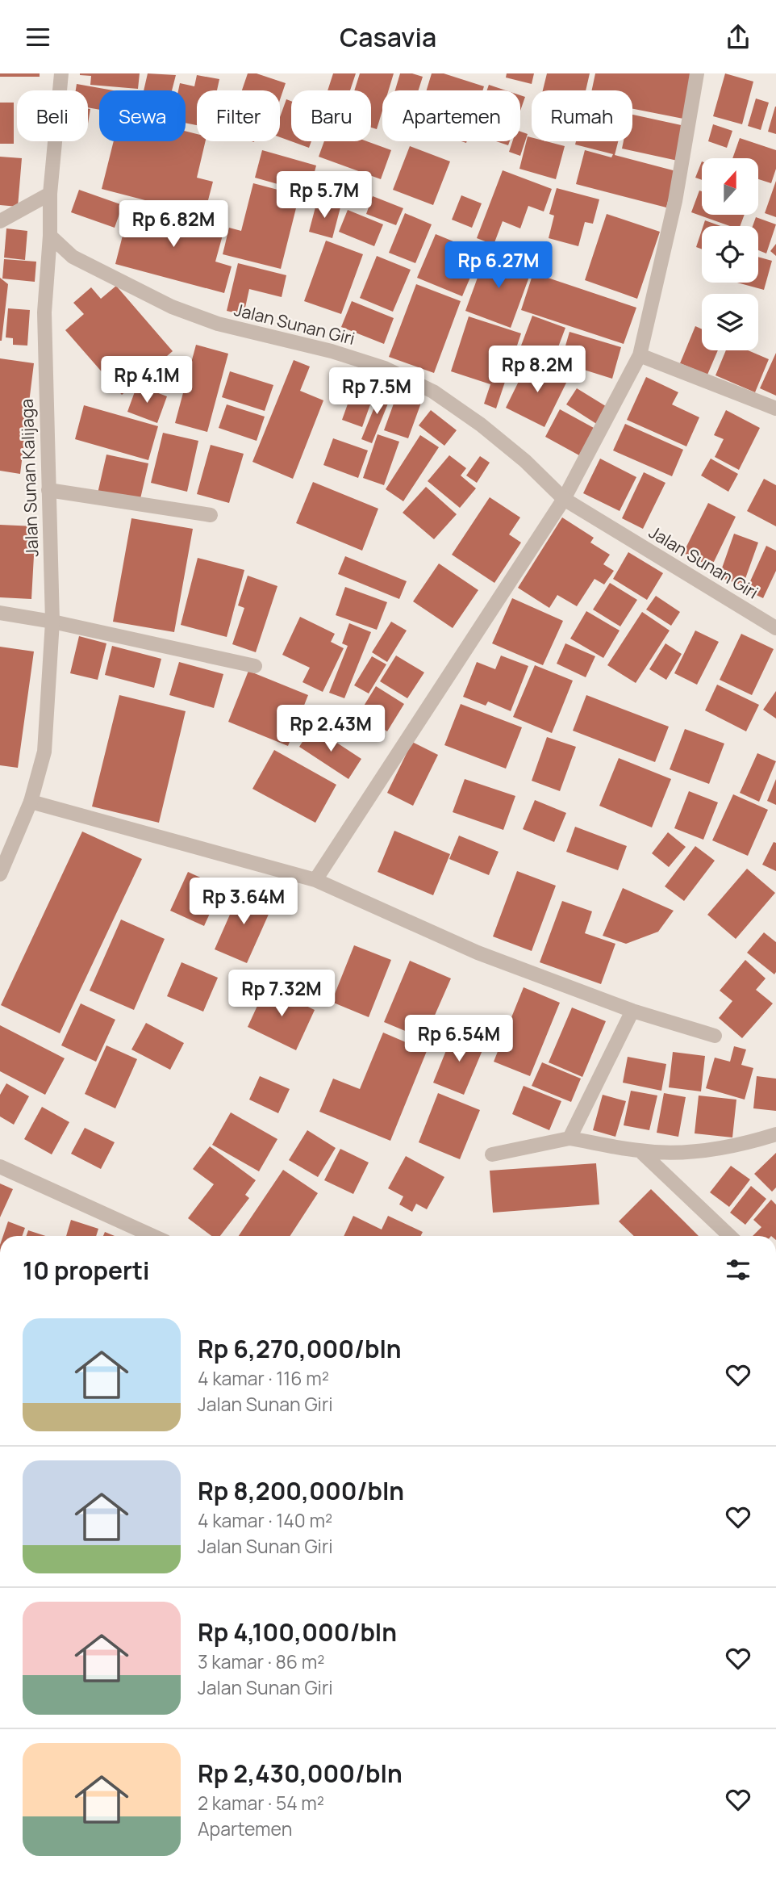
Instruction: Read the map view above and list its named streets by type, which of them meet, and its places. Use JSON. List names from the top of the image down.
{
  "streets": {
    "street": ["Jalan Sunan Giri", "Jalan Sunan Kalijaga"]
  },
  "crossings": [
    ["Jalan Sunan Giri", "Jalan Sunan Kalijaga"]
  ],
  "north": "top",
  "page": {
    "header": "Casavia",
    "chip": [
      "Beli",
      "Sewa",
      "Filter",
      "Baru",
      "Apartemen",
      "Rumah"
    ],
    "price": [
      "Rp 5.7M",
      "Rp 6.82M",
      "Rp 6.27M",
      "Rp 8.2M",
      "Rp 4.1M",
      "Rp 7.5M",
      "Rp 2.43M",
      "Rp 3.64M",
      "Rp 7.32M",
      "Rp 6.54M"
    ],
    "heading": "10 properti",
    "list": [
      {
        "name": "Rp 6,270,000/bln",
        "note": "4 kamar · 116 m² · Jalan Sunan Giri"
      },
      {
        "name": "Rp 8,200,000/bln",
        "note": "4 kamar · 140 m² · Jalan Sunan Giri"
      },
      {
        "name": "Rp 4,100,000/bln",
        "note": "3 kamar · 86 m² · Jalan Sunan Giri"
      },
      {
        "name": "Rp 2,430,000/bln",
        "note": "2 kamar · 54 m² · Apartemen"
      }
    ]
  }
}
